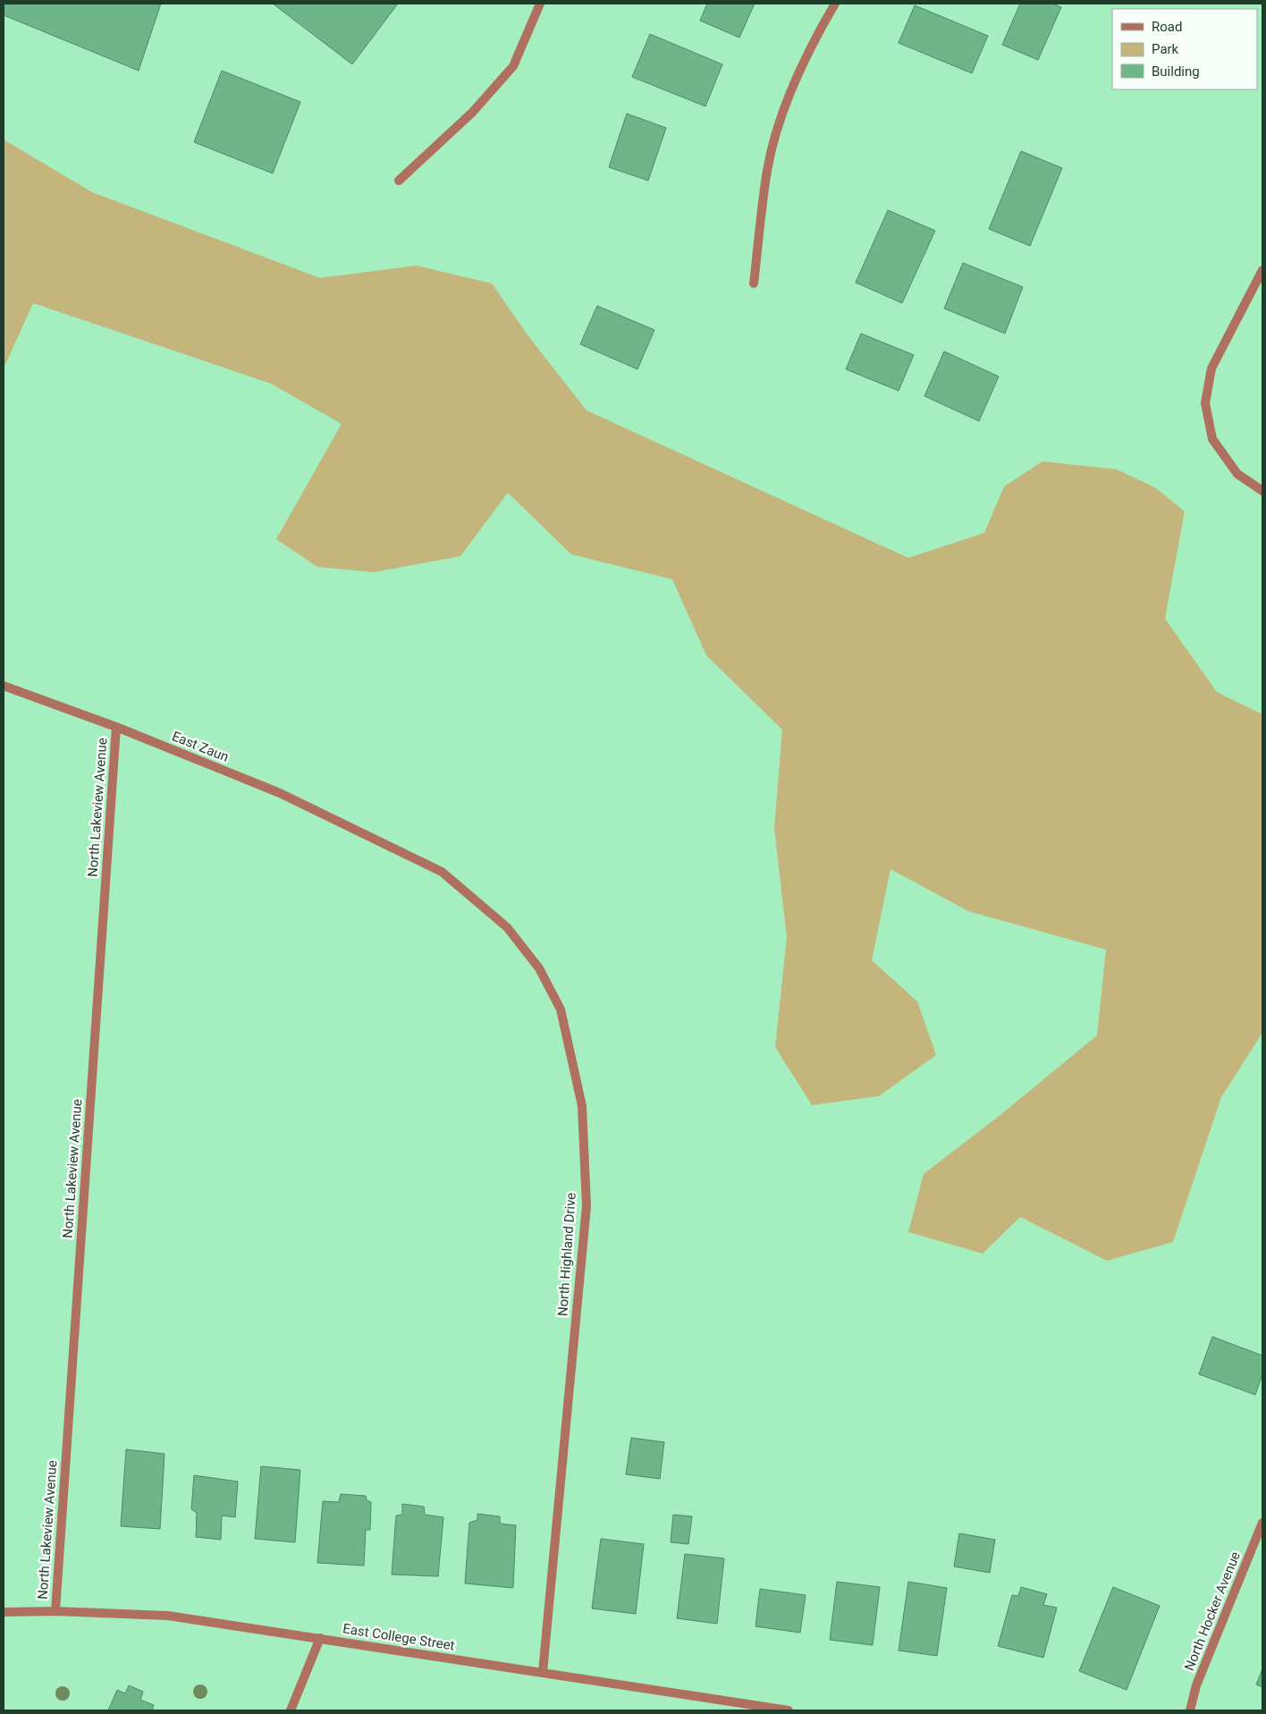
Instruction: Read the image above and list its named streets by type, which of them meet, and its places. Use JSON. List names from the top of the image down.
{
  "streets": {
    "street": [
      "East Zaun",
      "North Lakeview Avenue",
      "North Highland Drive",
      "North Hocker Avenue",
      "East College Street"
    ]
  },
  "crossings": [
    ["East Zaun", "North Lakeview Avenue"],
    ["East Zaun", "North Highland Drive"],
    ["North Lakeview Avenue", "East College Street"],
    ["North Highland Drive", "East College Street"]
  ],
  "legend": ["Road", "Park", "Building"]
}
